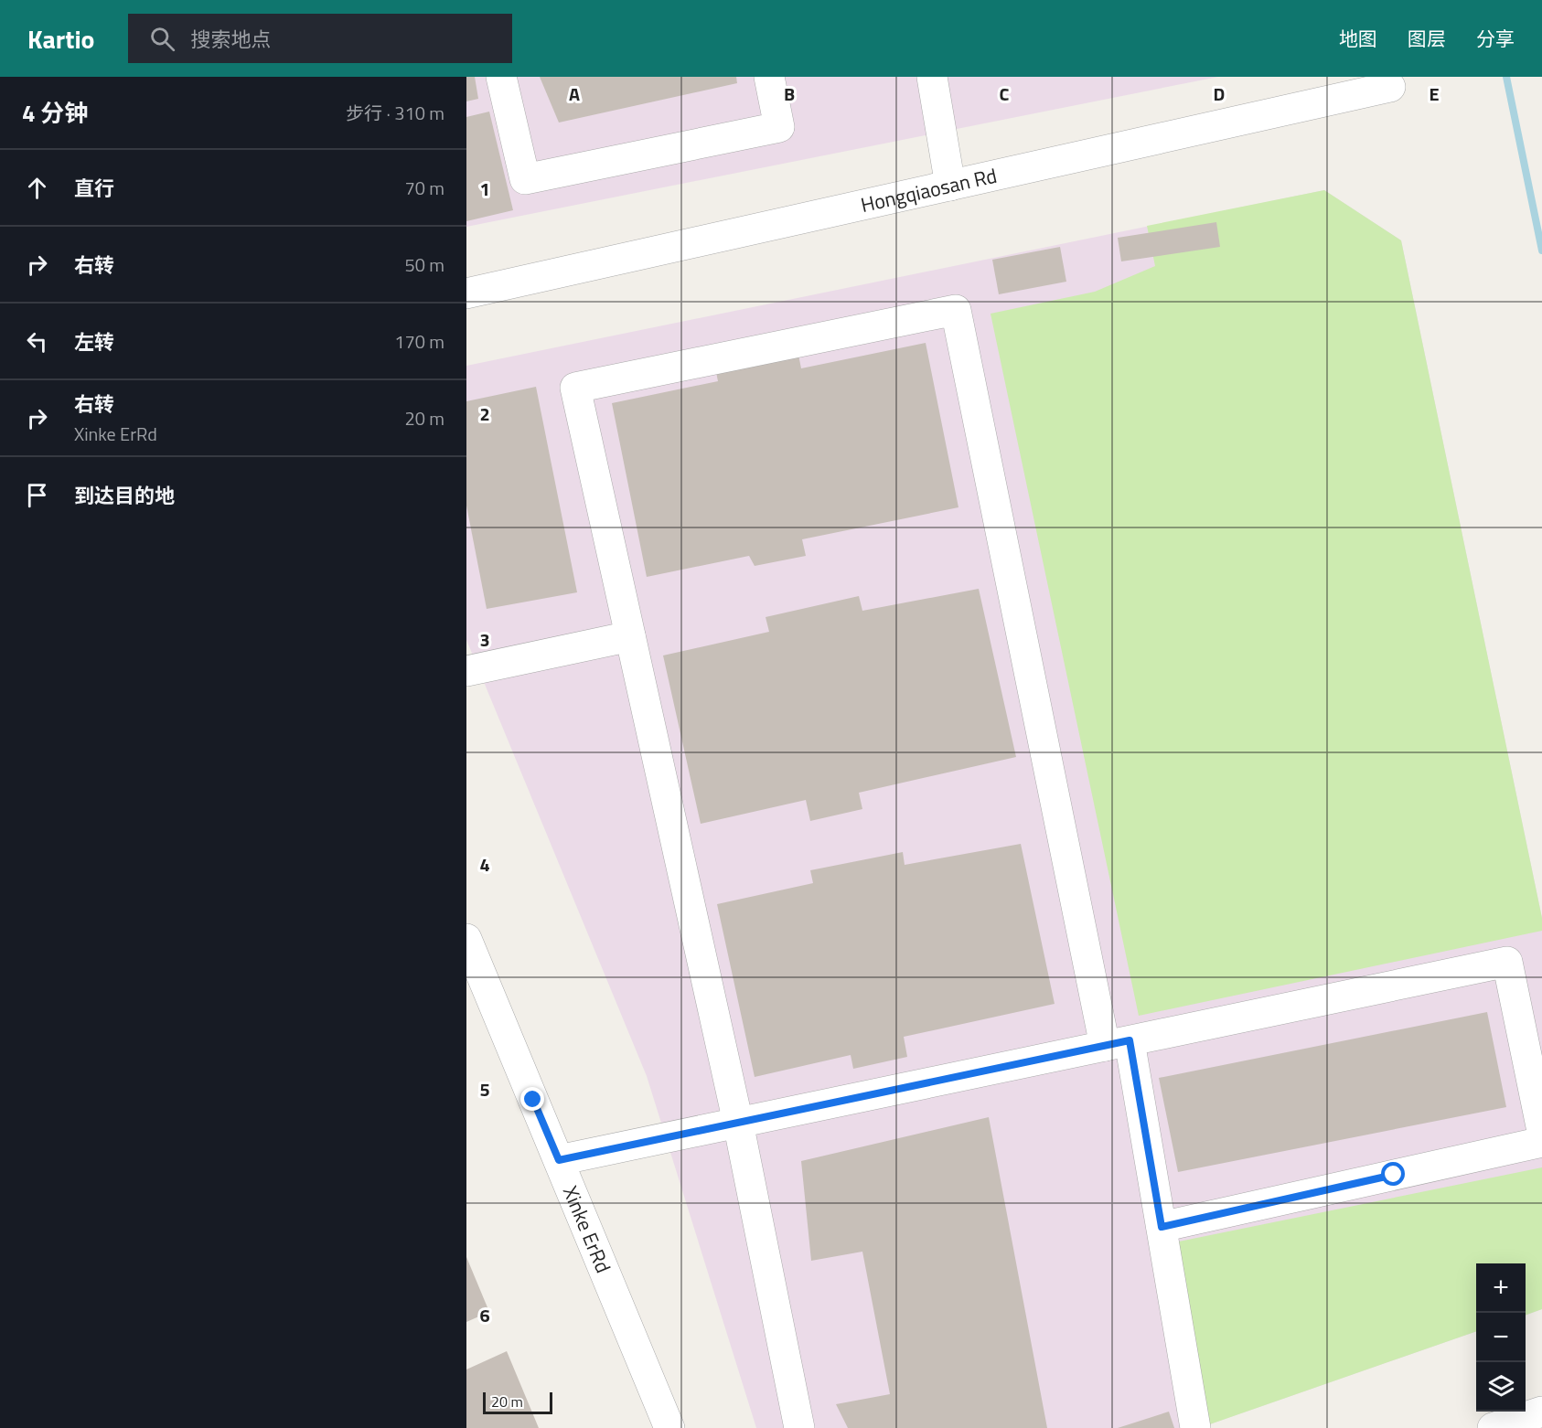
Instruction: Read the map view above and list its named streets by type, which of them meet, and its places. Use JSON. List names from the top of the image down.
{
  "streets": {
    "street": ["Hongqiaosan Rd", "Xinke ErRd"]
  },
  "scale_bar": "20 m",
  "page": {
    "header": "Kartio",
    "search": "搜索地点",
    "nav": ["地图", "图层", "分享"],
    "heading": ["4 分钟", "步行 · 310 m"],
    "list": [
      ["直行", "70 m"],
      ["右转", "50 m"],
      ["左转", "170 m"],
      ["右转", "Xinke ErRd", "20 m"],
      "到达目的地"
    ],
    "map_buttons": ["+", "−"],
    "scale": "20 m"
  },
  "grid": {
    "columns": [
      "A",
      "B",
      "C",
      "D",
      "E"
    ],
    "rows": [
      "1",
      "2",
      "3",
      "4",
      "5",
      "6"
    ]
  }
}
